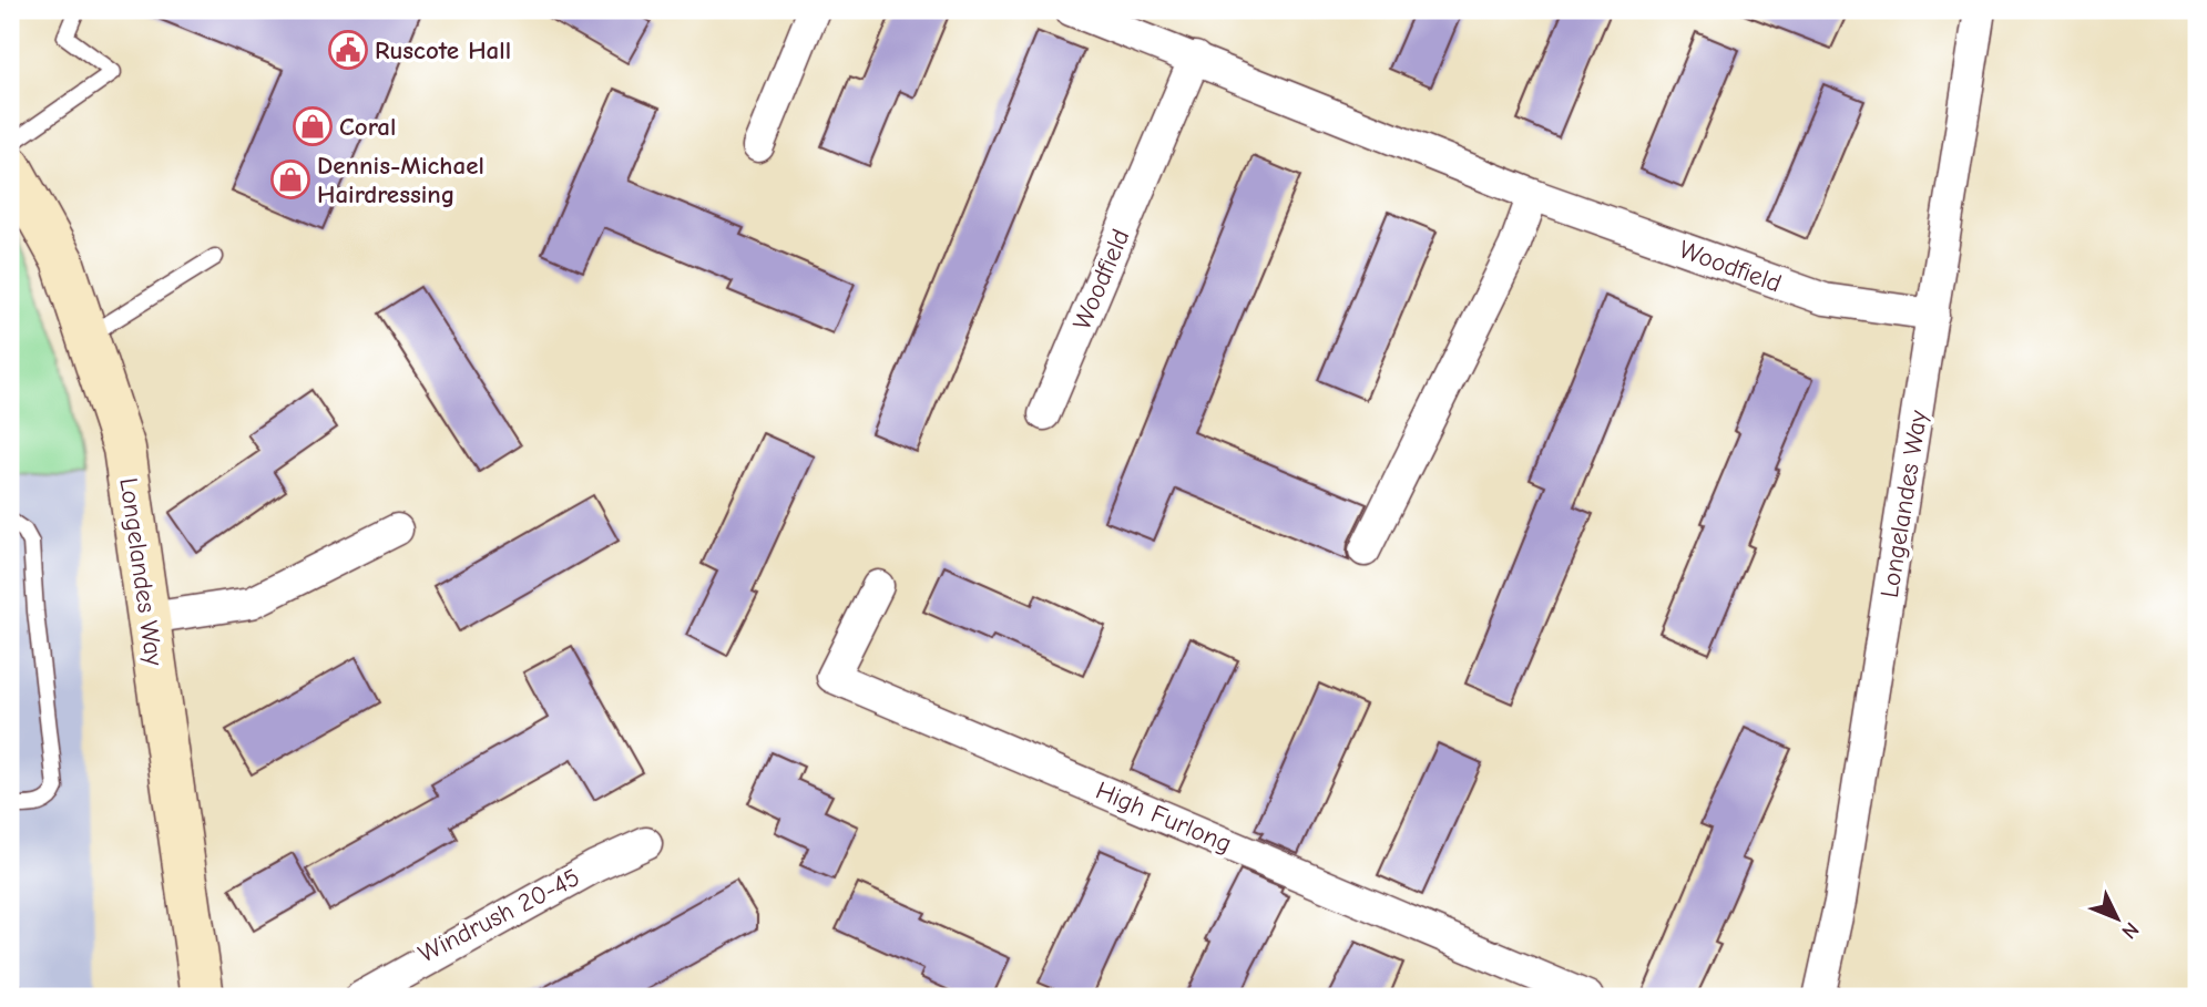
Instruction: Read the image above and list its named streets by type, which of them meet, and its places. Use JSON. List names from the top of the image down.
{
  "streets": {
    "street": [
      "Woodfield",
      "Longelandes Way",
      "High Furlong",
      "Windrush 20-45"
    ]
  },
  "crossings": [
    ["Woodfield", "Longelandes Way"]
  ],
  "places": {
    "public building": ["Ruscote Hall"],
    "shop": ["Coral", "Dennis-Michael Hairdressing"]
  },
  "north": "bottom right"
}
